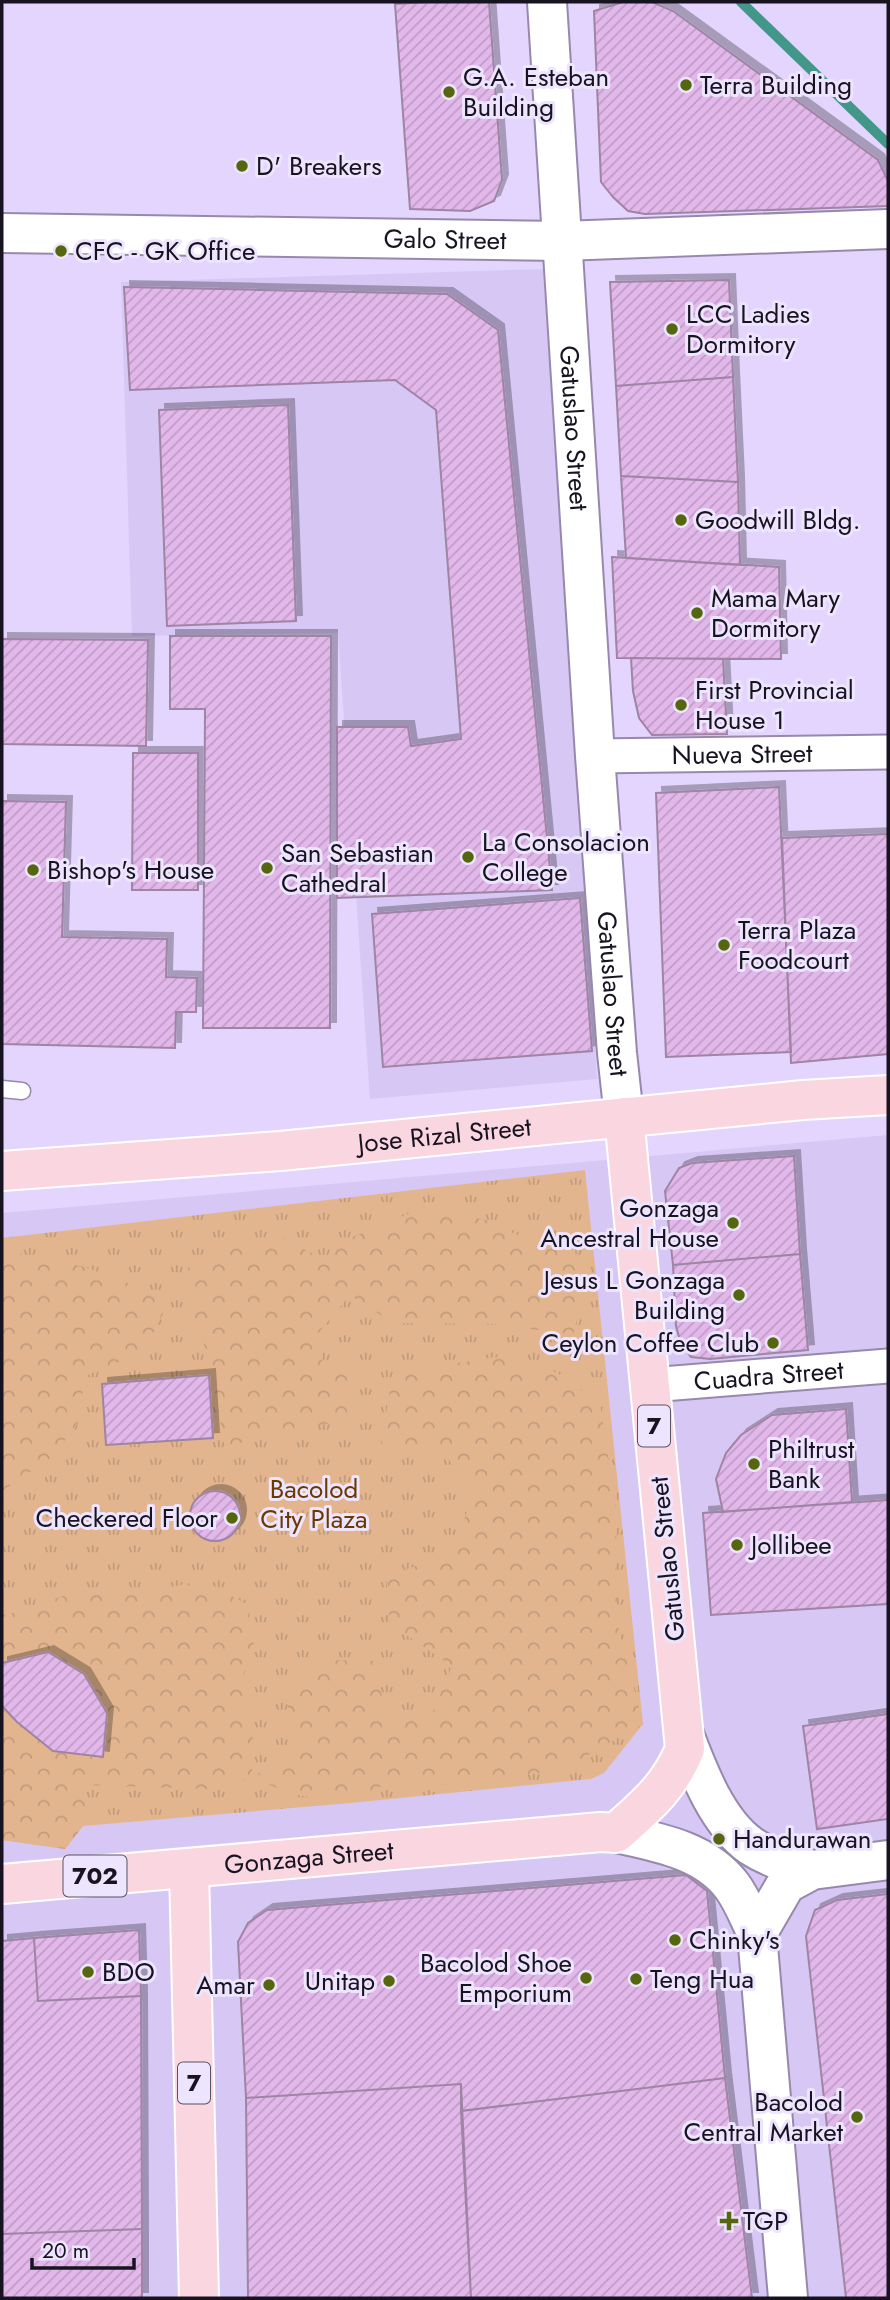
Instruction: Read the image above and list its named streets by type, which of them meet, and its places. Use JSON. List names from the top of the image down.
{
  "streets": {
    "main road": [
      "Gatuslao Street",
      "Jose Rizal Street",
      "7",
      "Gonzaga Street",
      "702"
    ],
    "street": ["Galo Street", "Nueva Street", "Cuadra Street"]
  },
  "crossings": [
    ["Galo Street", "Gatuslao Street"],
    ["Gatuslao Street", "Nueva Street"],
    ["Gatuslao Street", "Jose Rizal Street"],
    ["Gatuslao Street", "Cuadra Street"],
    ["Gatuslao Street", "Gonzaga Street"],
    ["7", "Gonzaga Street"]
  ],
  "parks": ["Bacolod City Plaza"],
  "places": {
    "other": [
      "Terra Building",
      "G.A. Esteban Building",
      "D' Breakers",
      "CFC - GK Office",
      "LCC Ladies Dormitory",
      "Goodwill Bldg.",
      "Mama Mary Dormitory",
      "First Provincial House 1",
      "La Consolacion College",
      "San Sebastian Cathedral",
      "Bishop's House",
      "Terra Plaza Foodcourt",
      "Gonzaga Ancestral House",
      "Jesus L Gonzaga Building",
      "Ceylon Coffee Club",
      "Philtrust Bank",
      "Checkered Floor",
      "Jollibee",
      "Handurawan",
      "Chinky's",
      "BDO",
      "Bacolod Shoe Emporium",
      "Teng Hua",
      "Unitap",
      "Amar",
      "Bacolod Central Market"
    ],
    "health": ["TGP"]
  },
  "scale_bar": "20 m"
}
